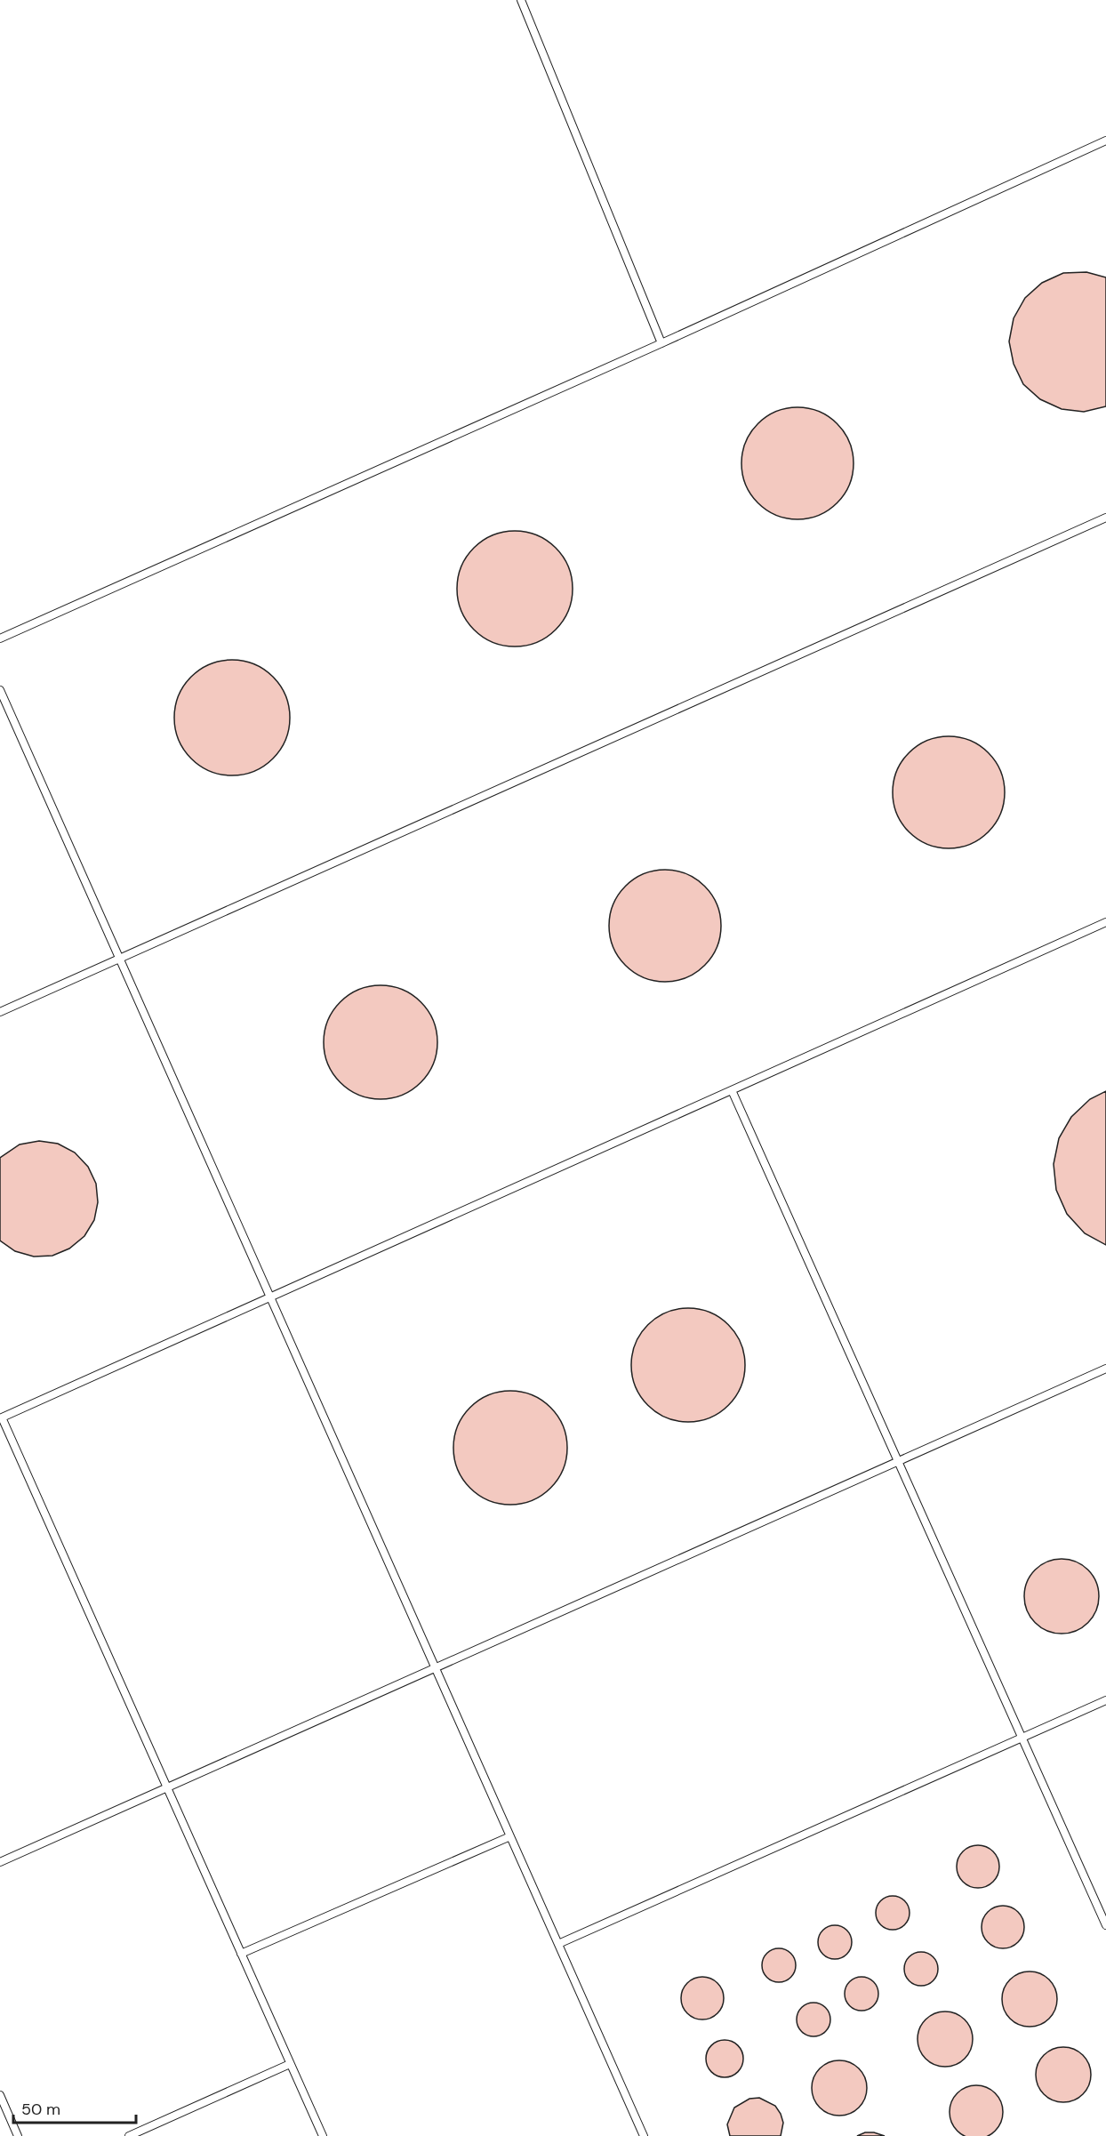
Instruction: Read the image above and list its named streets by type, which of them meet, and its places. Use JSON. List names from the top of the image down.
{
  "scale_bar": "50 m"
}
